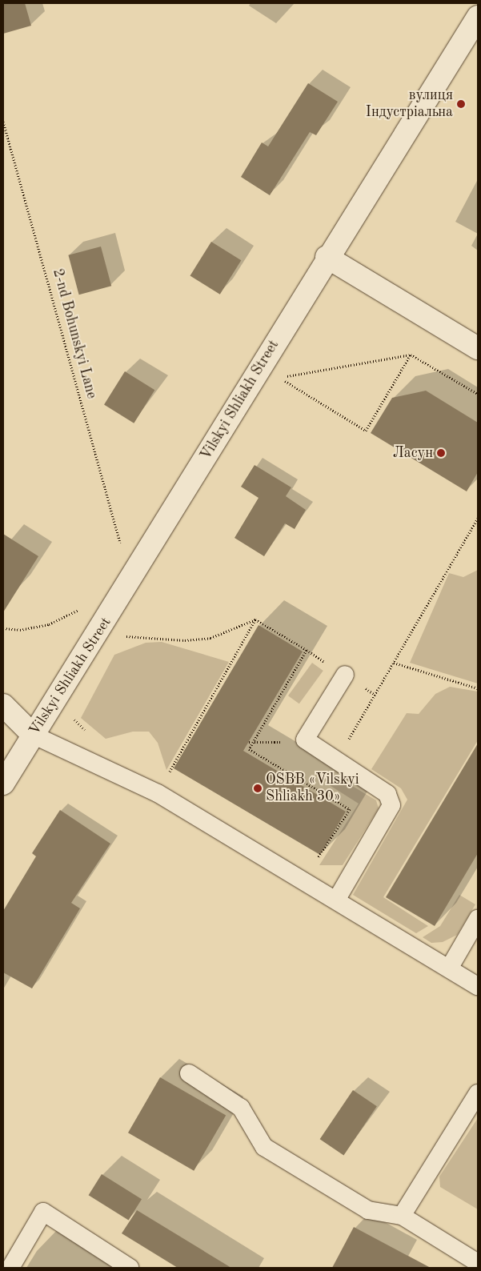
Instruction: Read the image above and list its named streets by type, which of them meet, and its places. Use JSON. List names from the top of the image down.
{
  "streets": {
    "street": ["Vilskyi Shliakh Street"],
    "path": ["2-nd Bohunskyi Lane"]
  },
  "places": ["вулиця Індустріальна", "Ласун", "OSBB «Vilskyi Shliakh 30»"]
}
